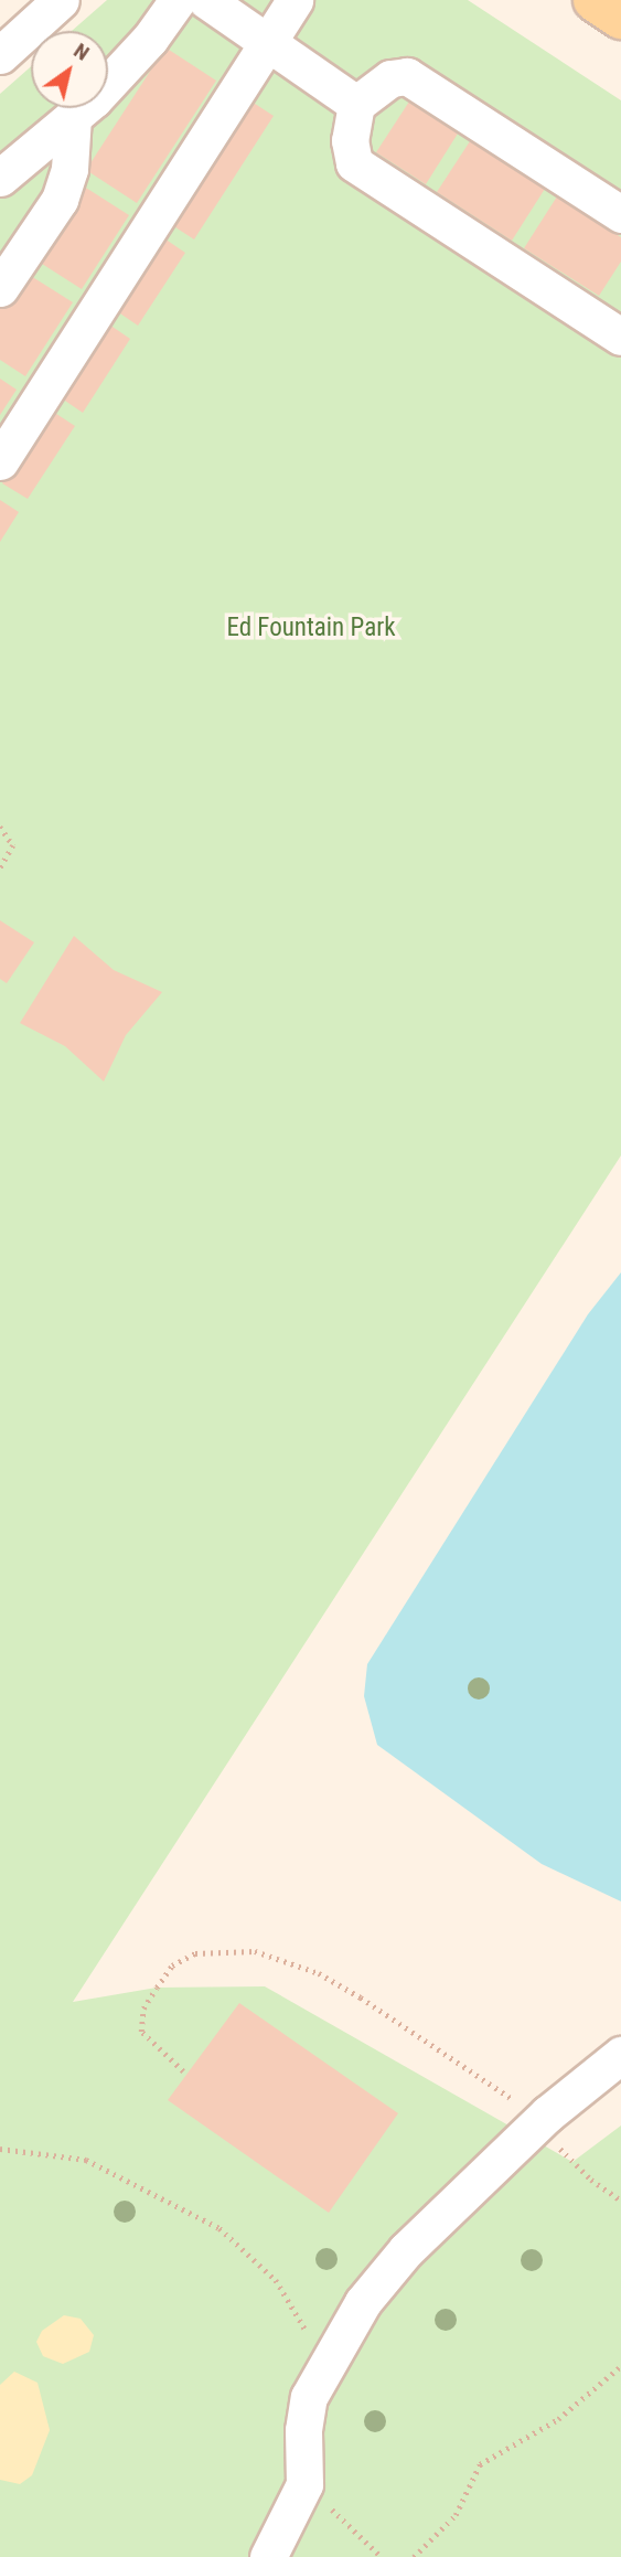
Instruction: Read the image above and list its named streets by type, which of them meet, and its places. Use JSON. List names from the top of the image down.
{
  "parks": ["Ed Fountain Park"],
  "north": "top right"
}
